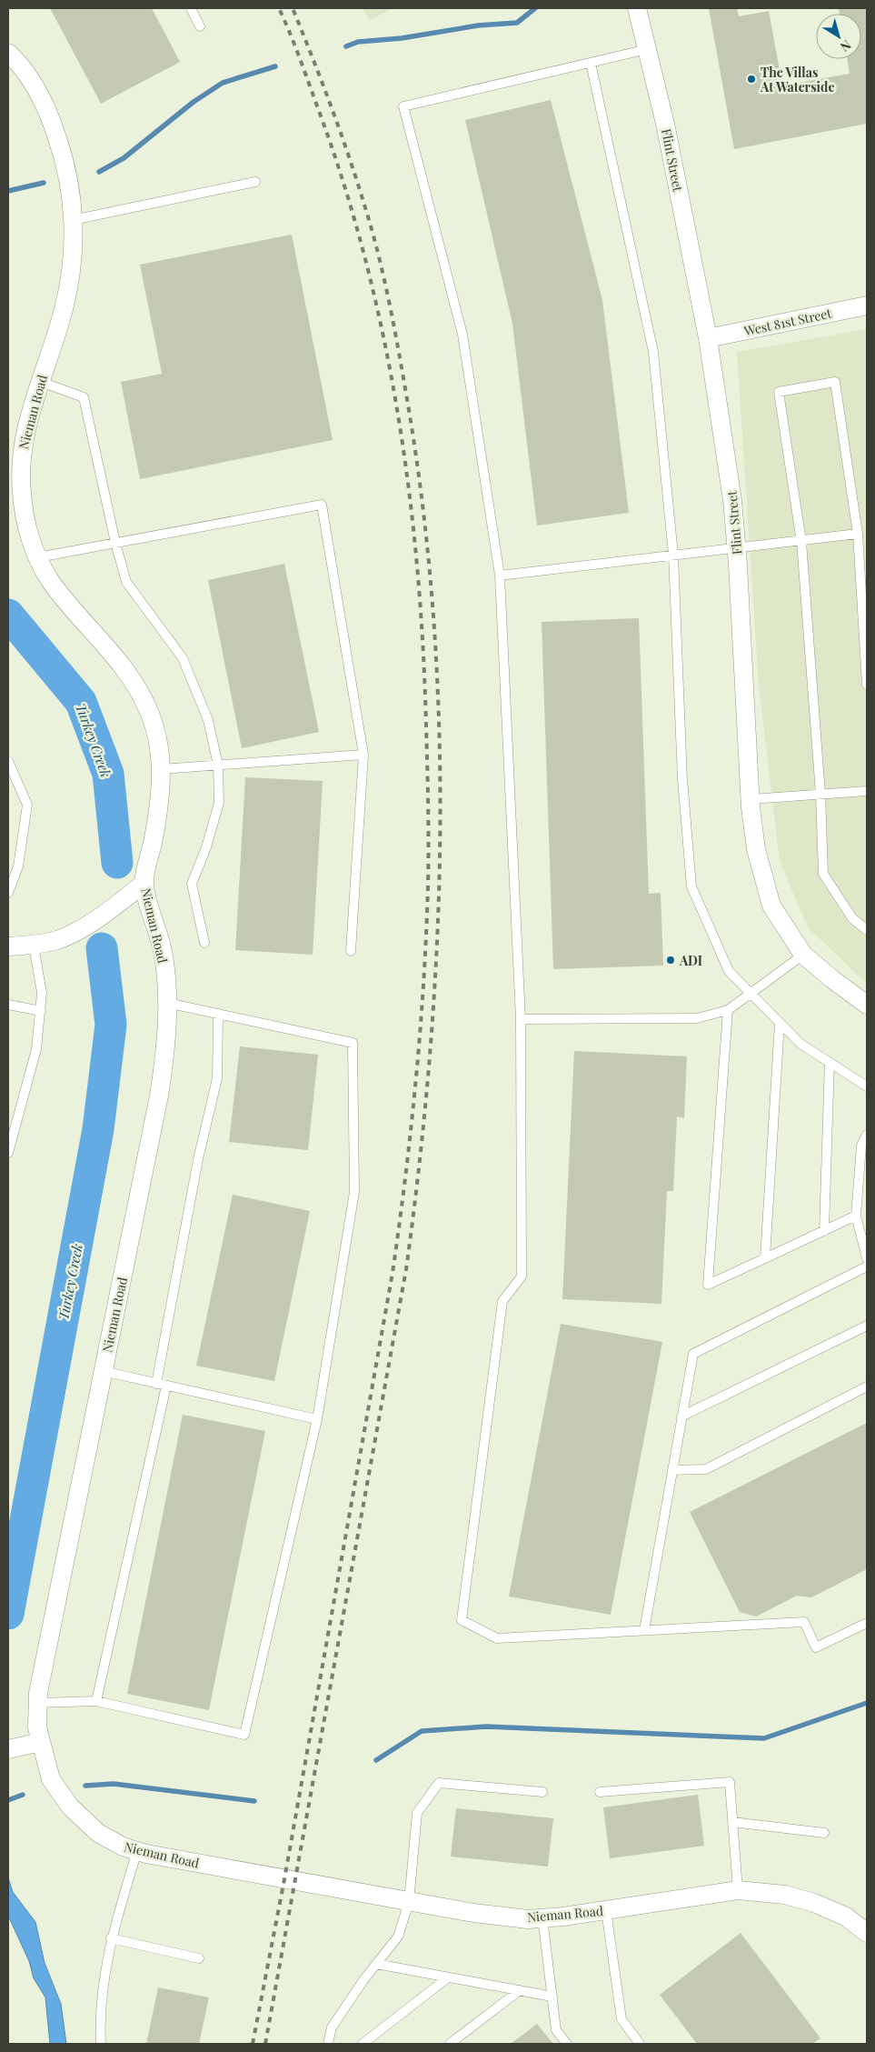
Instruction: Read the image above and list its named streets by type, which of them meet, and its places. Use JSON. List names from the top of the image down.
{
  "streets": {
    "street": ["Flint Street", "West 81st Street", "Nieman Road"]
  },
  "crossings": [
    ["Flint Street", "West 81st Street"]
  ],
  "water": ["Turkey Creek"],
  "places": ["The Villas At Waterside", "ADI"],
  "north": "bottom right"
}
